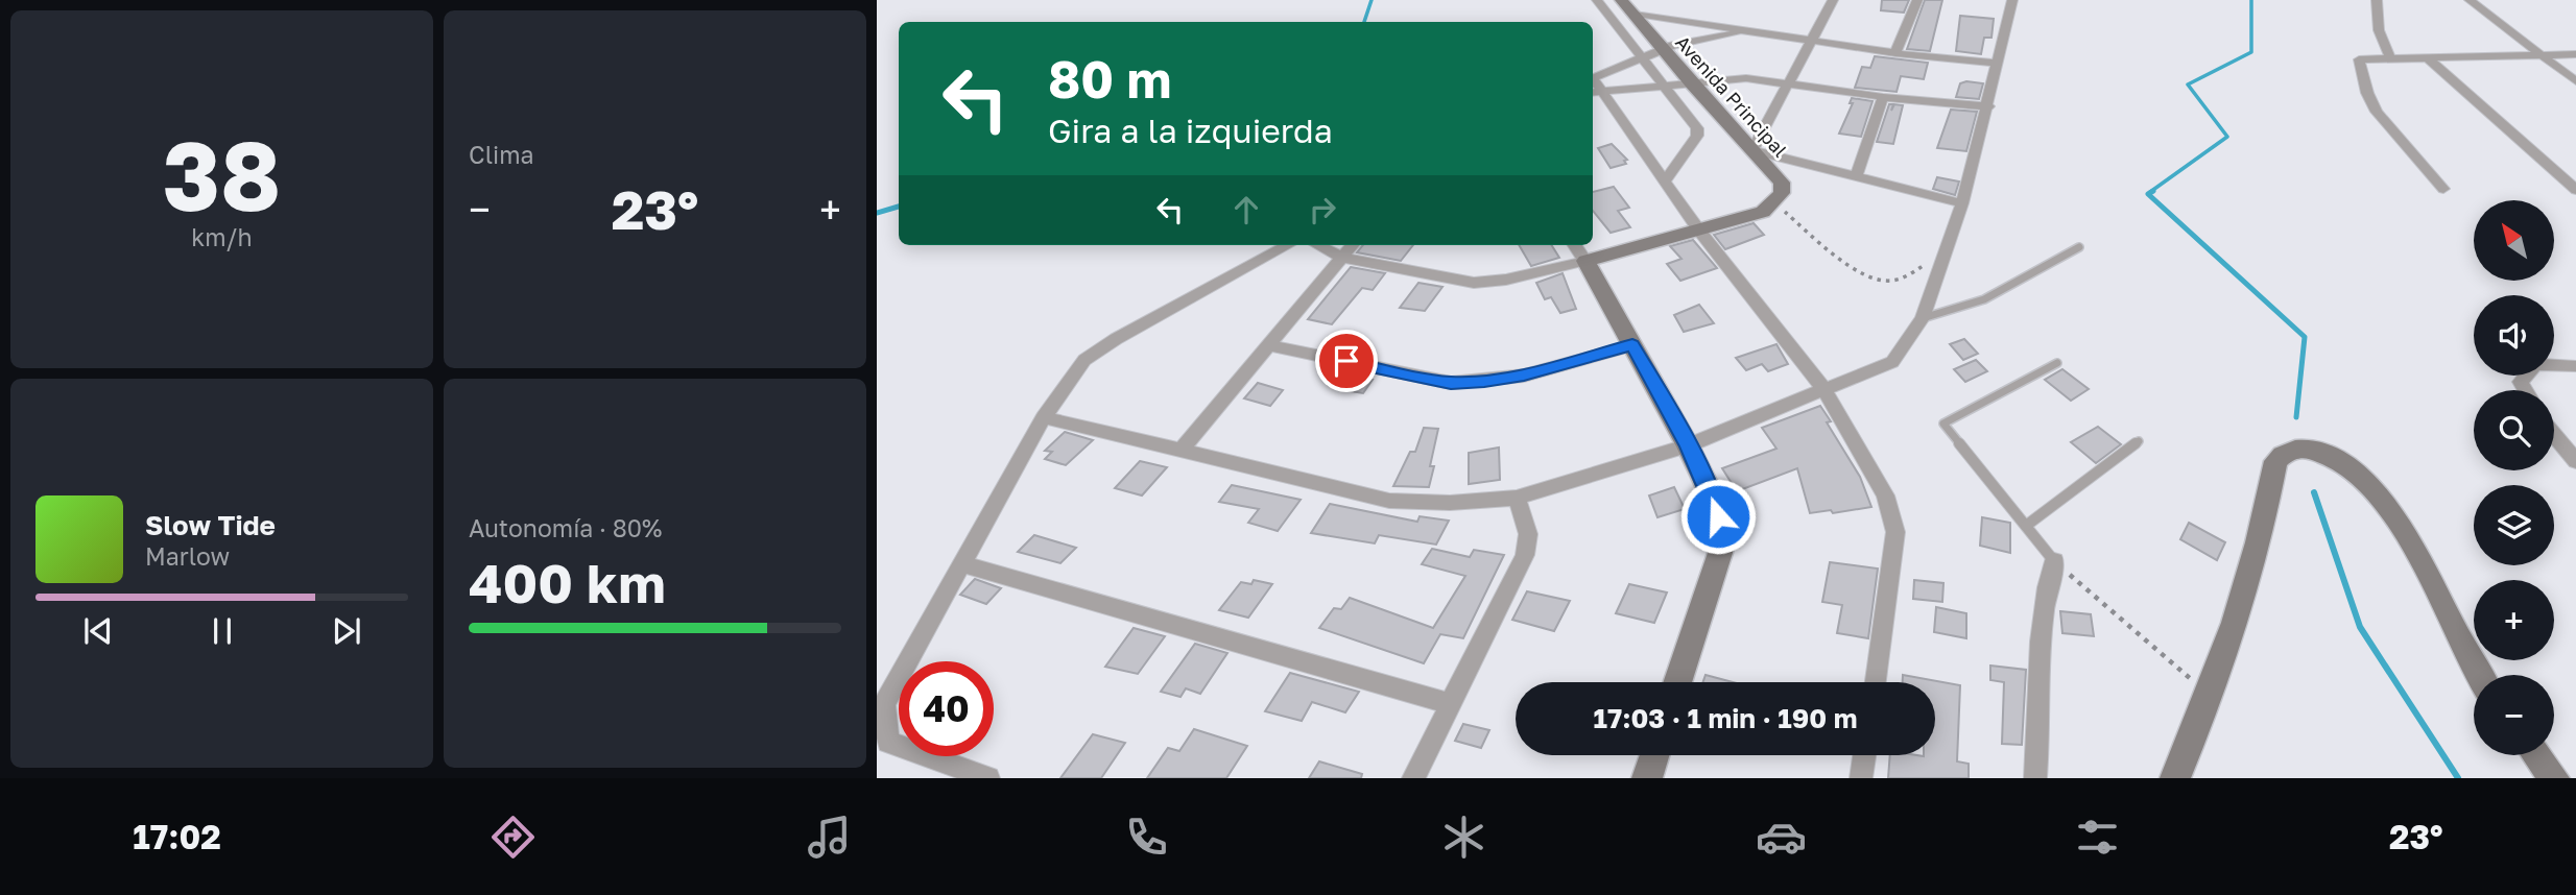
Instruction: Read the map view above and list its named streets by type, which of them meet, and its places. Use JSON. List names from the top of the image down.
{
  "streets": {
    "street": ["Avenida Principal"]
  },
  "north": "top left",
  "page": {
    "tile": [
      ["38", "km/h"],
      "Clima",
      ["Autonomía · 80%", "400 km"]
    ],
    "turn": ["80 m", "Gira a la izquierda"],
    "heat": ["−", "23°", "+"],
    "map_buttons": ["+", "−"],
    "song": ["Slow Tide", "Marlow"],
    "limit": "40",
    "trip": "17:03 · 1 min · 190 m",
    "tabs": ["17:02", "23°"]
  }
}
